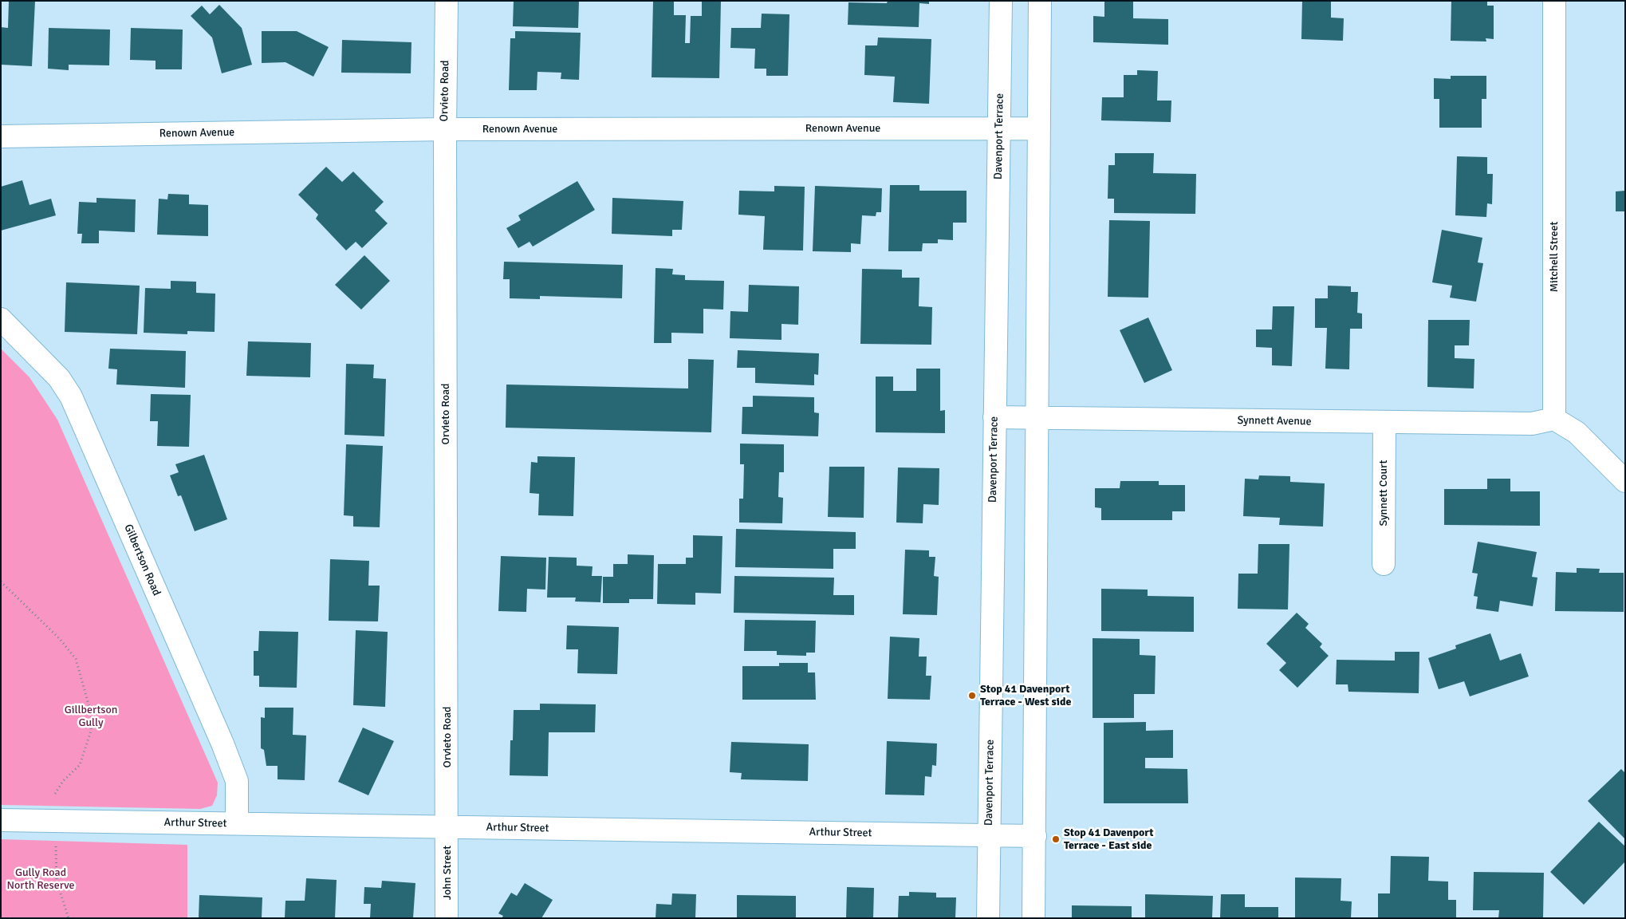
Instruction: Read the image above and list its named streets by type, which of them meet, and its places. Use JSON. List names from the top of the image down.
{
  "streets": {
    "street": [
      "Orvieto Road",
      "Renown Avenue",
      "Davenport Terrace",
      "Mitchell Street",
      "Synnett Avenue",
      "Synnett Court",
      "Gilbertson Road",
      "Arthur Street",
      "John Street"
    ]
  },
  "crossings": [
    ["Orvieto Road", "Renown Avenue"],
    ["Orvieto Road", "Arthur Street"],
    ["Orvieto Road", "John Street"],
    ["Renown Avenue", "Davenport Terrace"],
    ["Davenport Terrace", "Synnett Avenue"],
    ["Davenport Terrace", "Arthur Street"],
    ["Mitchell Street", "Synnett Avenue"],
    ["Synnett Avenue", "Synnett Court"],
    ["Gilbertson Road", "Arthur Street"],
    ["Arthur Street", "John Street"]
  ],
  "parks": ["Gillbertson Gully", "Gully Road North Reserve"],
  "places": ["Stop 41 Davenport Terrace - West side", "Stop 41 Davenport Terrace - East side"]
}
